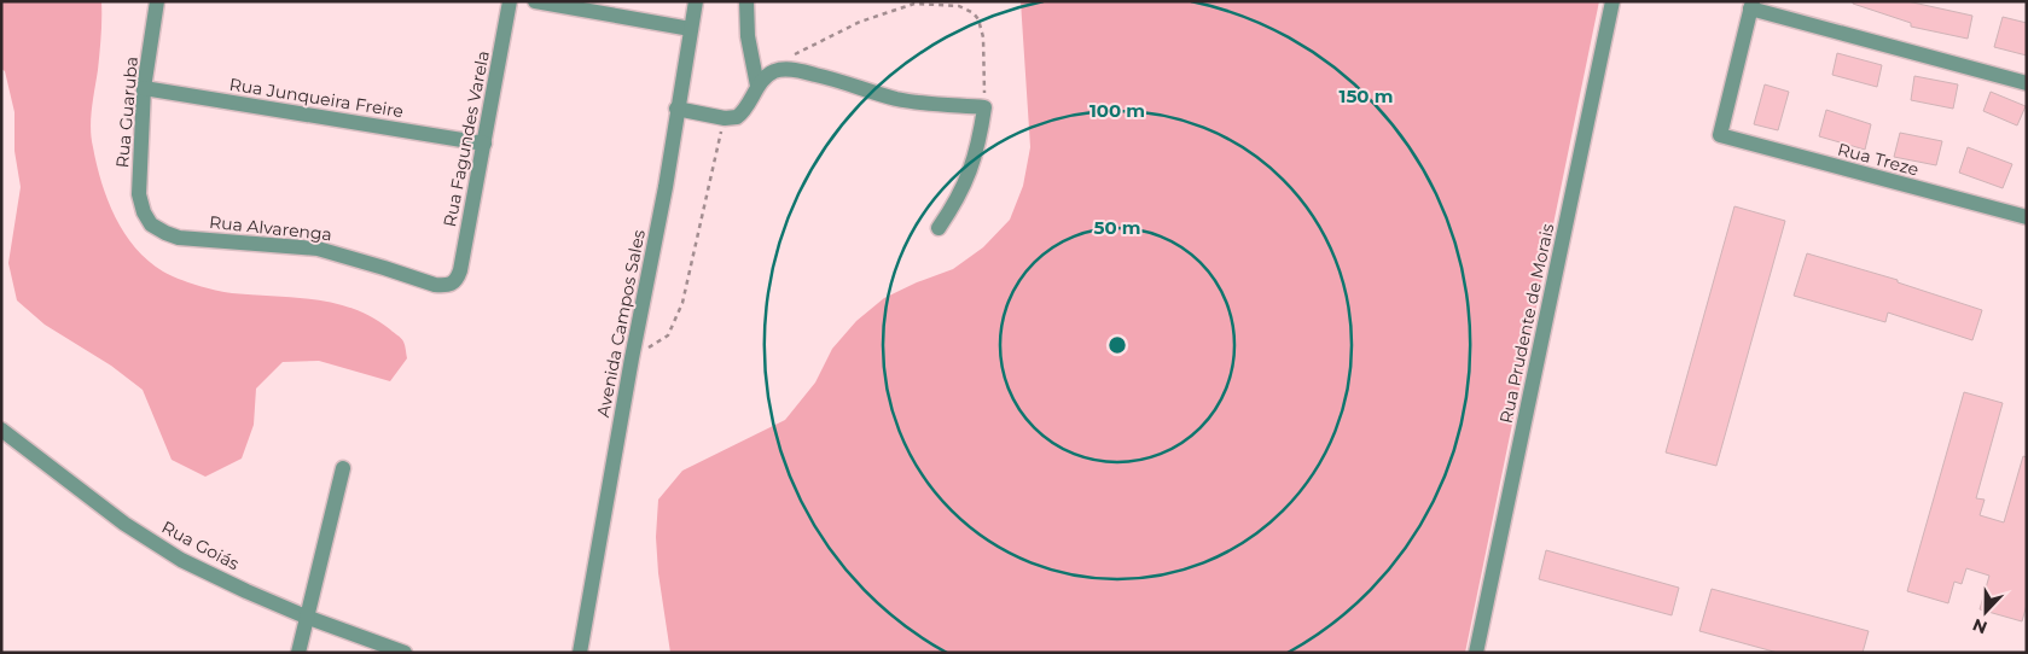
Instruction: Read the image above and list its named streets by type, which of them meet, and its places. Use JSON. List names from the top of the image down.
{
  "streets": {
    "street": [
      "Rua Junqueira Freire",
      "Rua Guaruba",
      "Rua Fagundes Varela",
      "Rua Treze",
      "Rua Alvarenga",
      "Avenida Campos Sales",
      "Rua Prudente de Morais",
      "Rua Goiás"
    ]
  },
  "crossings": [
    ["Rua Junqueira Freire", "Rua Guaruba"],
    ["Rua Junqueira Freire", "Rua Fagundes Varela"],
    ["Rua Guaruba", "Rua Alvarenga"],
    ["Rua Fagundes Varela", "Rua Alvarenga"]
  ],
  "north": "bottom",
  "rings": ["150 m", "100 m", "50 m"]
}
